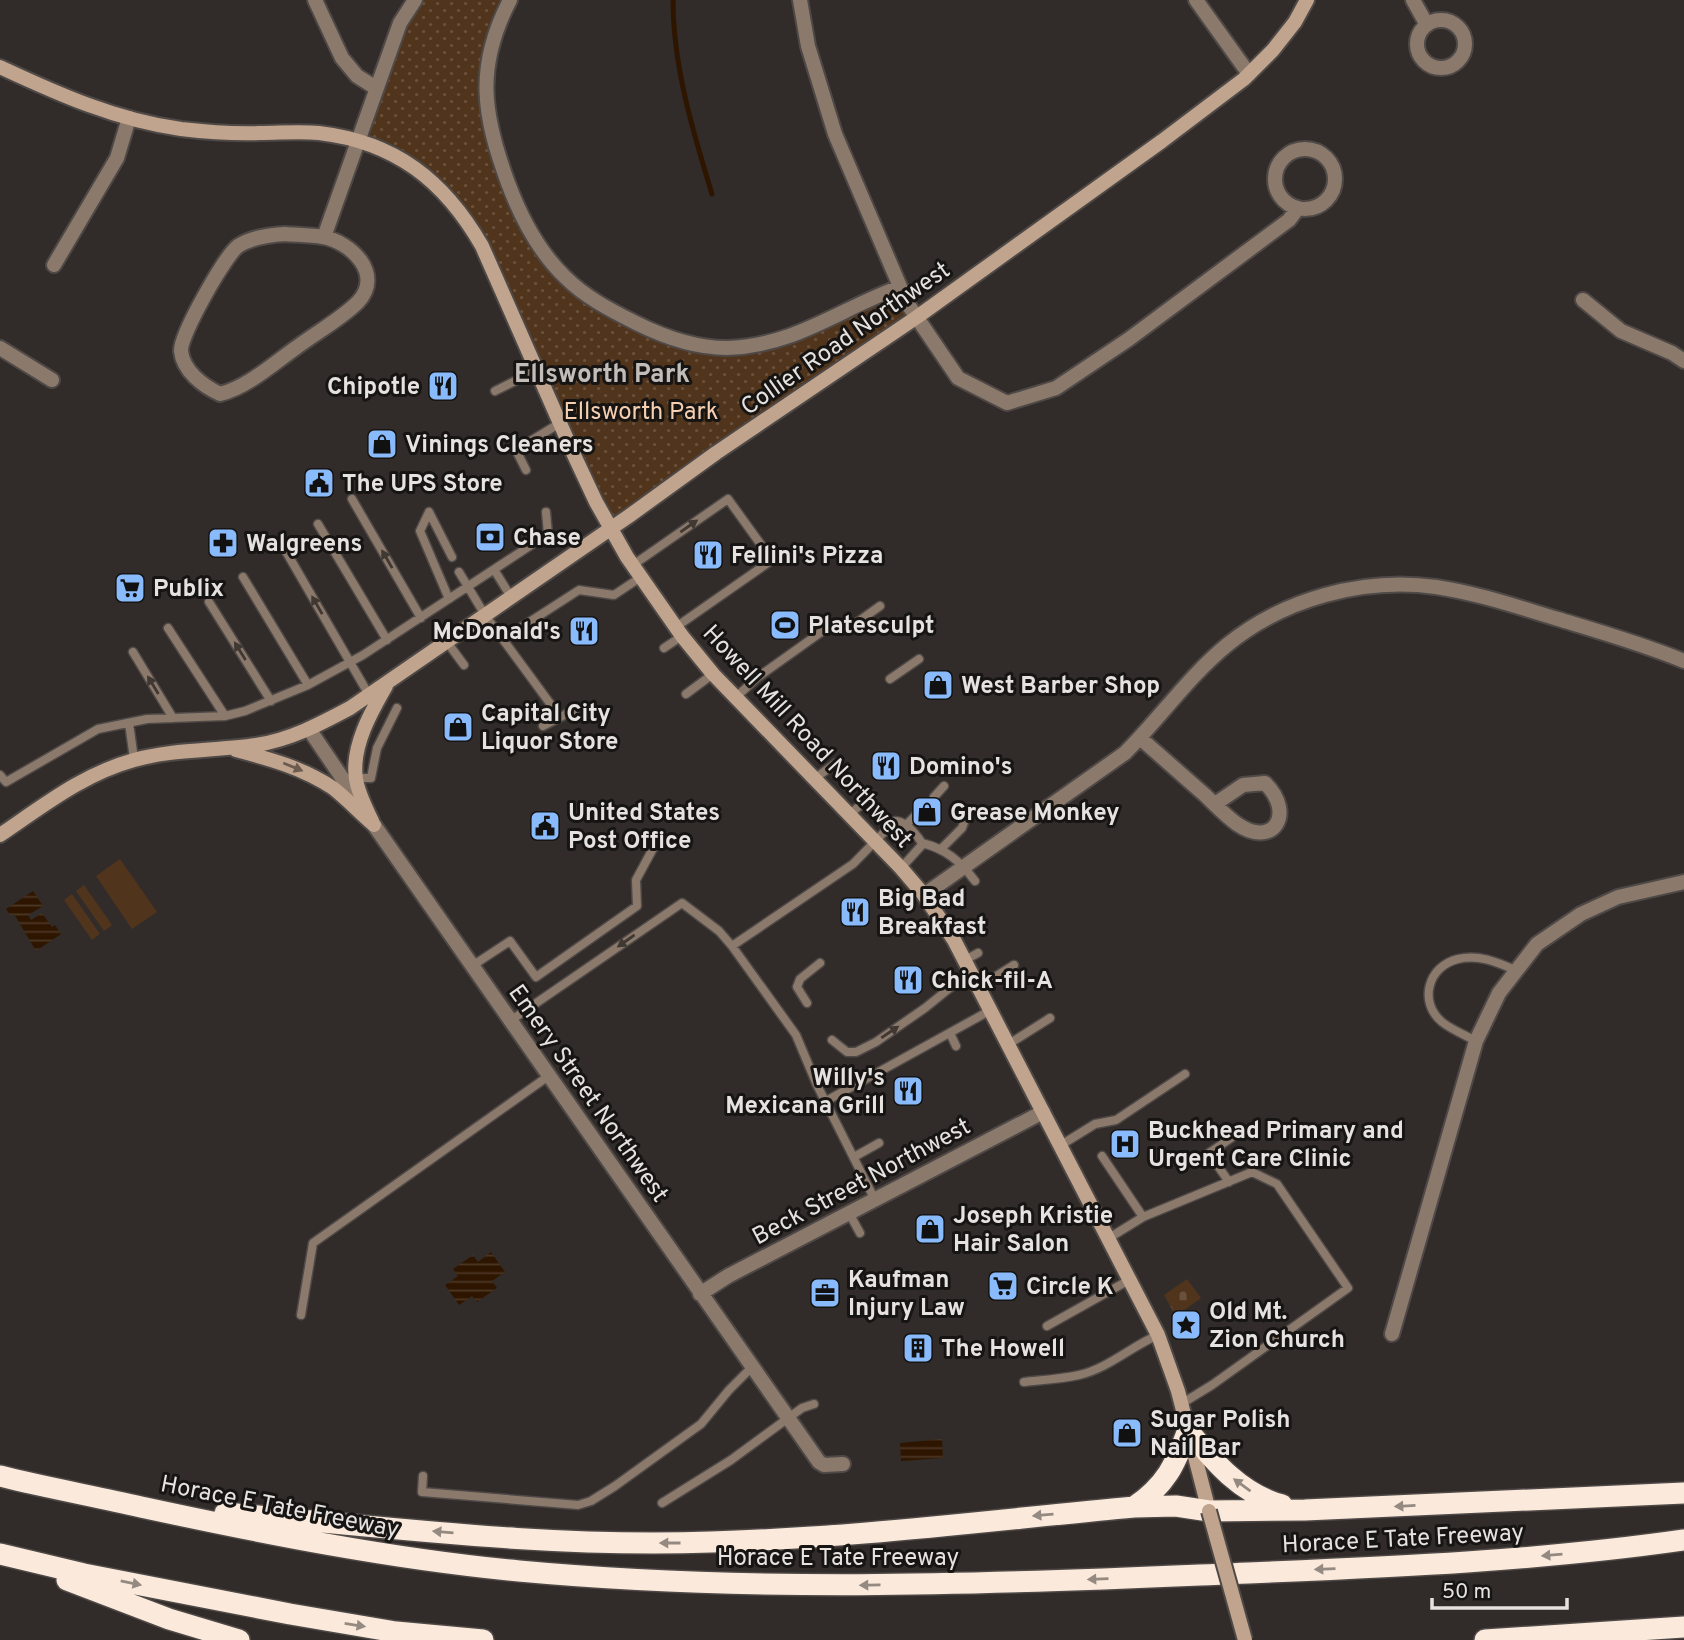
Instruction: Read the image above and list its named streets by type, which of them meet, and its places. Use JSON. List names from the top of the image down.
{
  "streets": {
    "highway": ["Horace E Tate Freeway"],
    "main road": ["Collier Road Northwest", "Howell Mill Road Northwest"],
    "street": ["Emery Street Northwest", "Beck Street Northwest"]
  },
  "crossings": [
    ["Collier Road Northwest", "Howell Mill Road Northwest"],
    ["Collier Road Northwest", "Emery Street Northwest"],
    ["Howell Mill Road Northwest", "Beck Street Northwest"],
    ["Emery Street Northwest", "Beck Street Northwest"]
  ],
  "districts": ["Ellsworth Park"],
  "parks": ["Ellsworth Park"],
  "places": {
    "restaurant": [
      "Chipotle",
      "Fellini's Pizza",
      "McDonald's",
      "Domino's",
      "Big Bad Breakfast",
      "Chick-fil-A",
      "Willy's Mexicana Grill"
    ],
    "shop": [
      "Vinings Cleaners",
      "West Barber Shop",
      "Capital City Liquor Store",
      "Grease Monkey",
      "Joseph Kristie Hair Salon",
      "Sugar Polish Nail Bar"
    ],
    "public building": ["The UPS Store", "United States Post Office"],
    "bank": ["Chase"],
    "pharmacy": ["Walgreens"],
    "supermarket": ["Publix", "Circle K"],
    "sports": ["Platesculpt"],
    "hospital": ["Buckhead Primary and Urgent Care Clinic"],
    "office": ["Kaufman Injury Law"],
    "place": ["Old Mt. Zion Church"],
    "building": ["The Howell"]
  },
  "scale_bar": "50 m"
}
